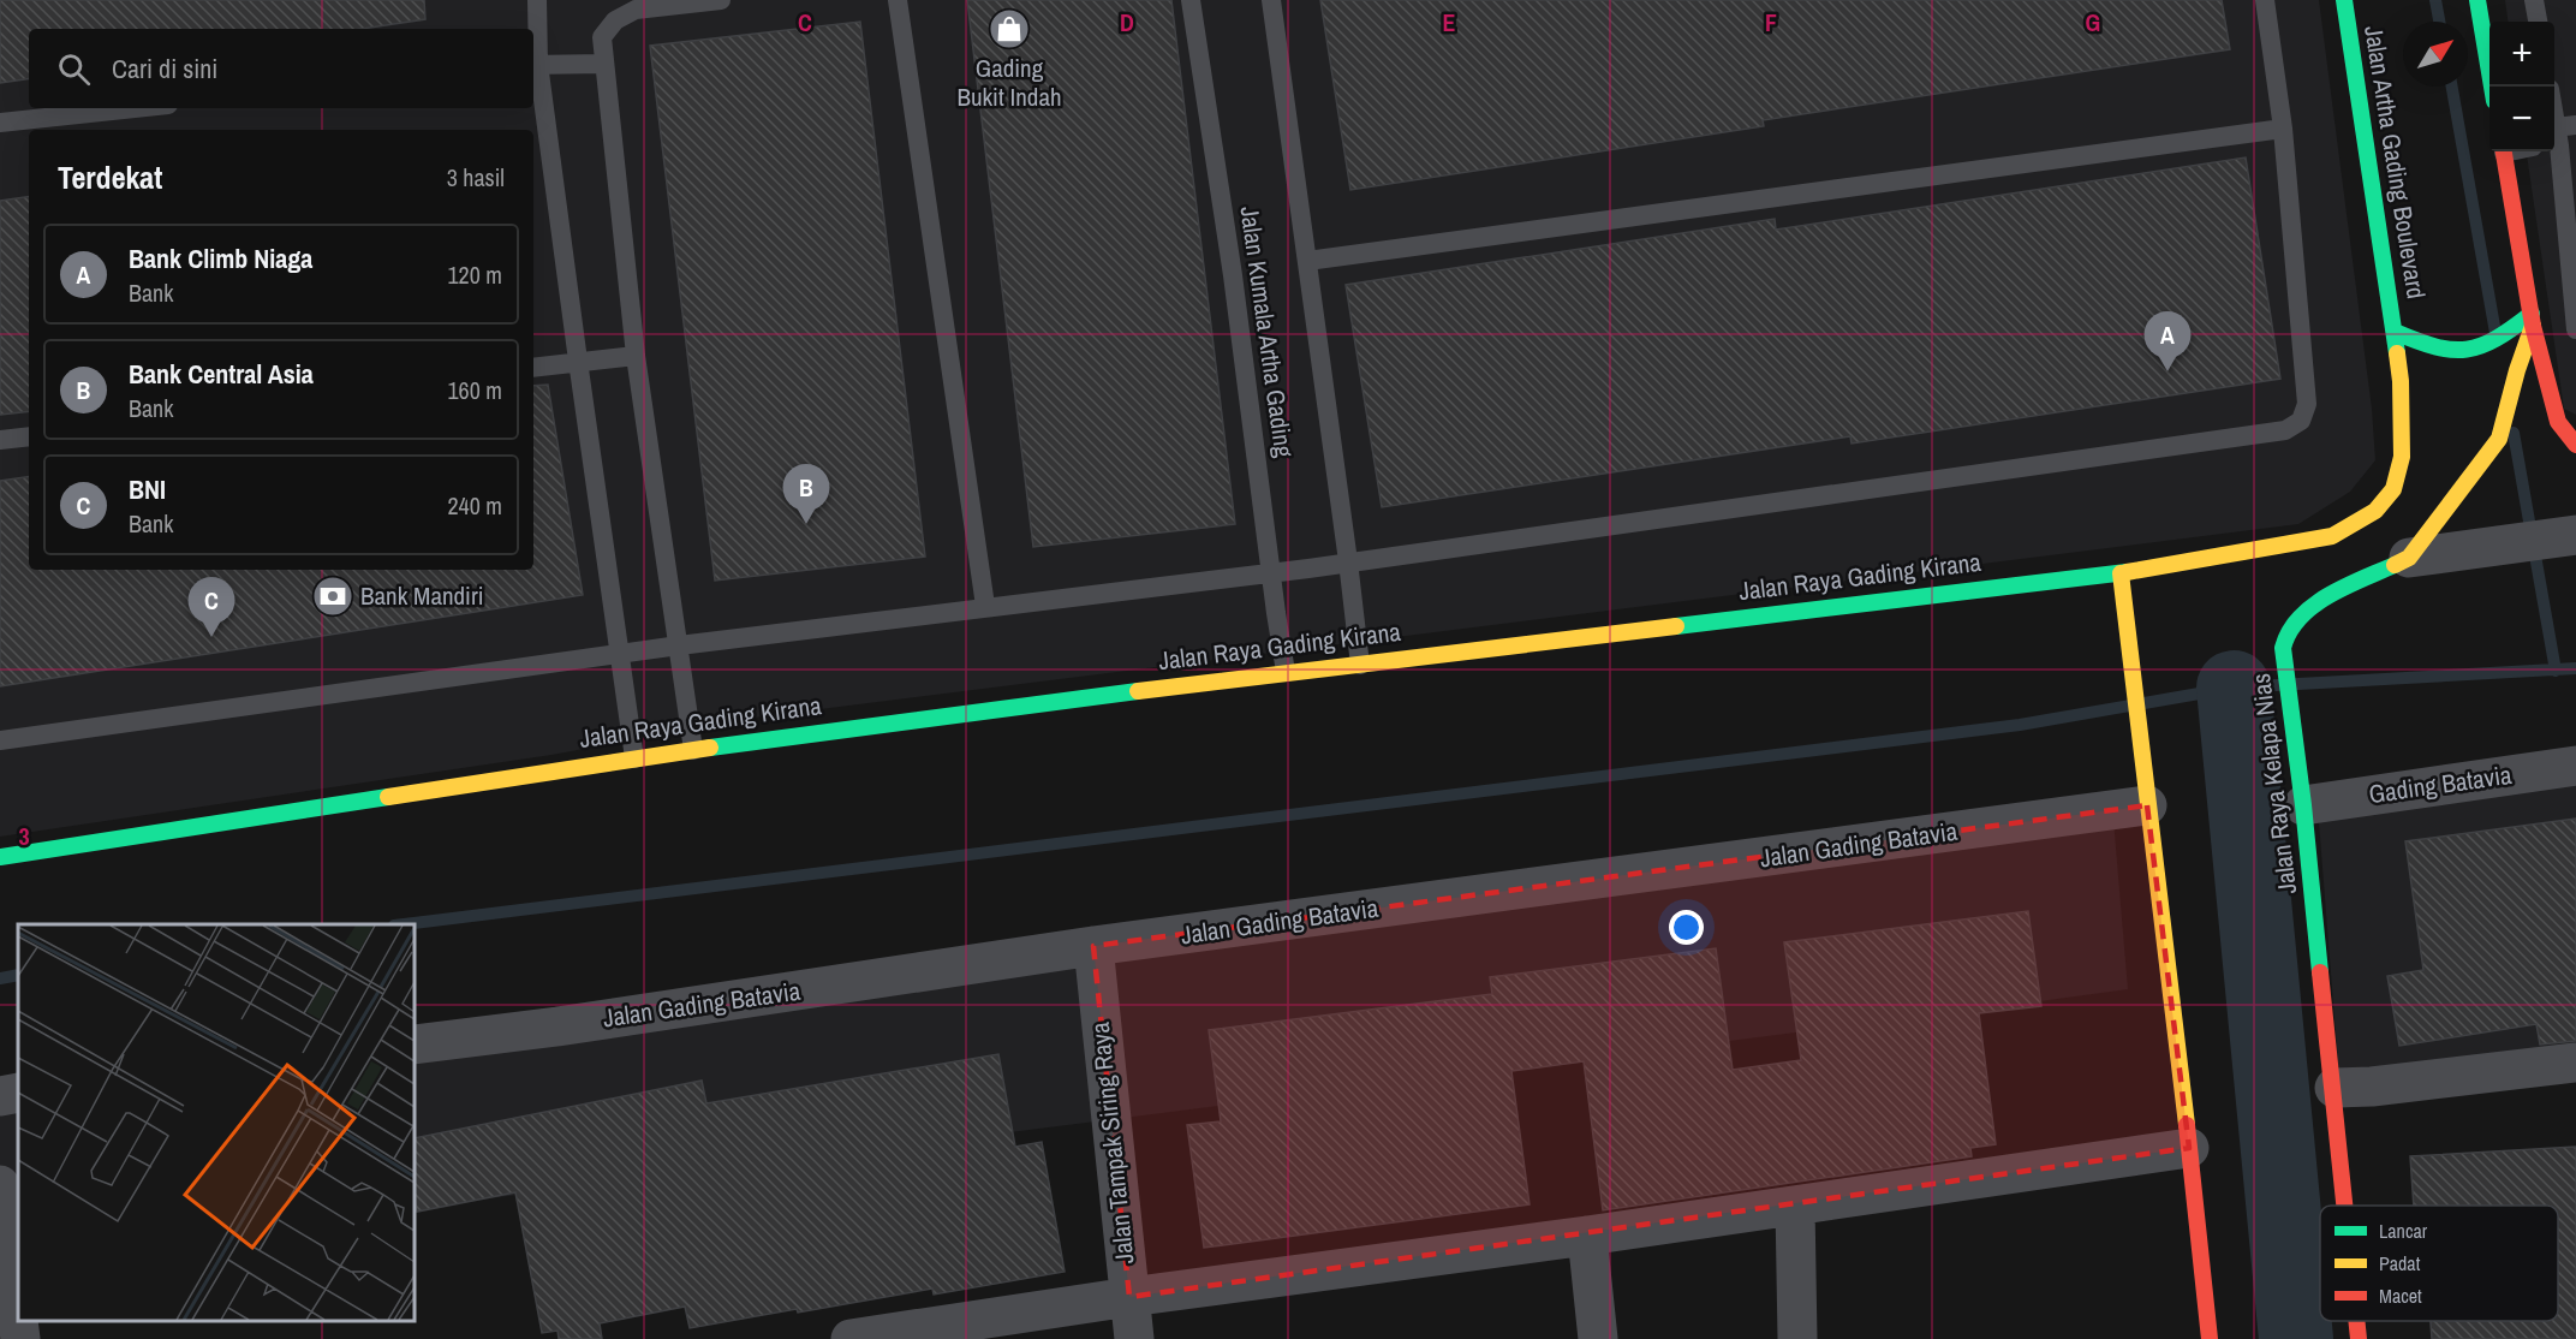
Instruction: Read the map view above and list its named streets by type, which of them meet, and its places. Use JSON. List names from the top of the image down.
{
  "streets": {
    "main road": ["Jalan Artha Gading Boulevard", "Jalan Raya Gading Kirana", "Jalan Raya Kelapa Nias"],
    "street": ["Gading Batavia", "Jalan Gading Batavia", "Jalan Tampak Siring Raya"],
    "lane": ["Jalan Kumala Artha Gading"]
  },
  "crossings": [
    ["Jalan Artha Gading Boulevard", "Jalan Raya Gading Kirana"],
    ["Jalan Kumala Artha Gading", "Jalan Raya Gading Kirana"],
    ["Jalan Raya Kelapa Nias", "Gading Batavia"],
    ["Jalan Gading Batavia", "Jalan Tampak Siring Raya"]
  ],
  "places": {
    "shop": ["Gading Bukit Indah"],
    "bank": ["Bank Mandiri"]
  },
  "legend": ["Lancar", "Padat", "Macet"],
  "north": "top right",
  "page": {
    "map_buttons": ["+", "−"],
    "search": "Cari di sini",
    "heading": ["Terdekat", "3 hasil"],
    "list": [
      {
        "mark": "A",
        "name": "Bank Climb Niaga",
        "note": "Bank",
        "value": "120 m"
      },
      {
        "mark": "B",
        "name": "Bank Central Asia",
        "note": "Bank",
        "value": "160 m"
      },
      {
        "mark": "C",
        "name": "BNI",
        "note": "Bank",
        "value": "240 m"
      }
    ],
    "pins": ["A", "B", "C"]
  },
  "grid": {
    "columns": [
      "C",
      "D",
      "E",
      "F",
      "G"
    ],
    "rows": ["3"]
  }
}
